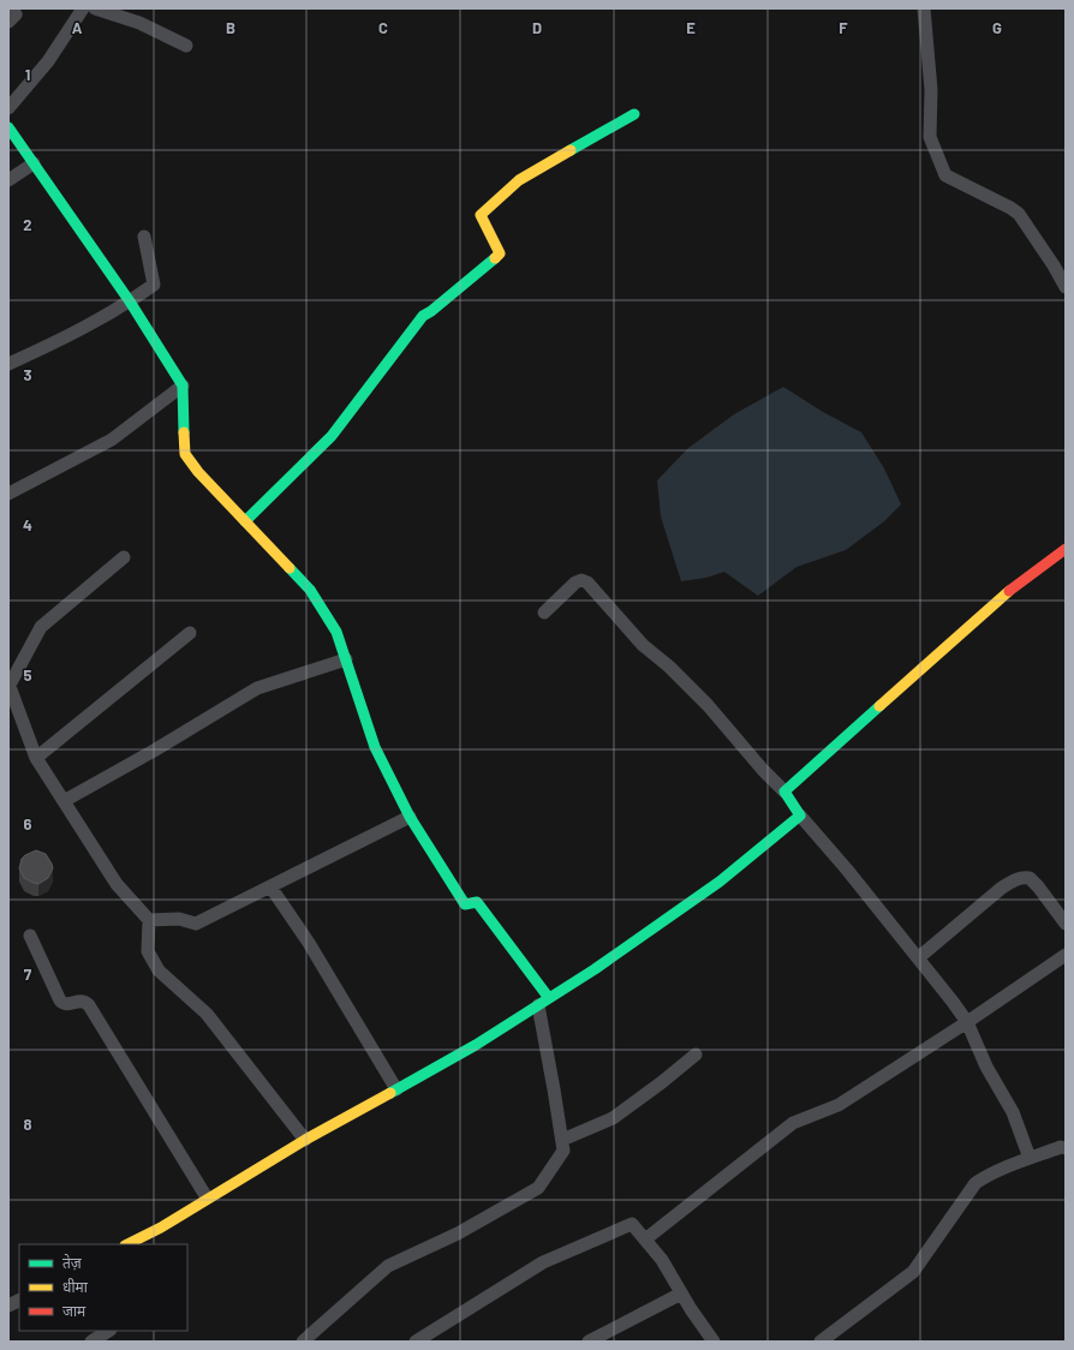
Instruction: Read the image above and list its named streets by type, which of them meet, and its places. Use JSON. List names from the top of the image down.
{
  "legend": ["तेज़", "धीमा", "जाम"],
  "grid": {
    "columns": [
      "A",
      "B",
      "C",
      "D",
      "E",
      "F",
      "G"
    ],
    "rows": [
      "1",
      "2",
      "3",
      "4",
      "5",
      "6",
      "7",
      "8"
    ]
  }
}
